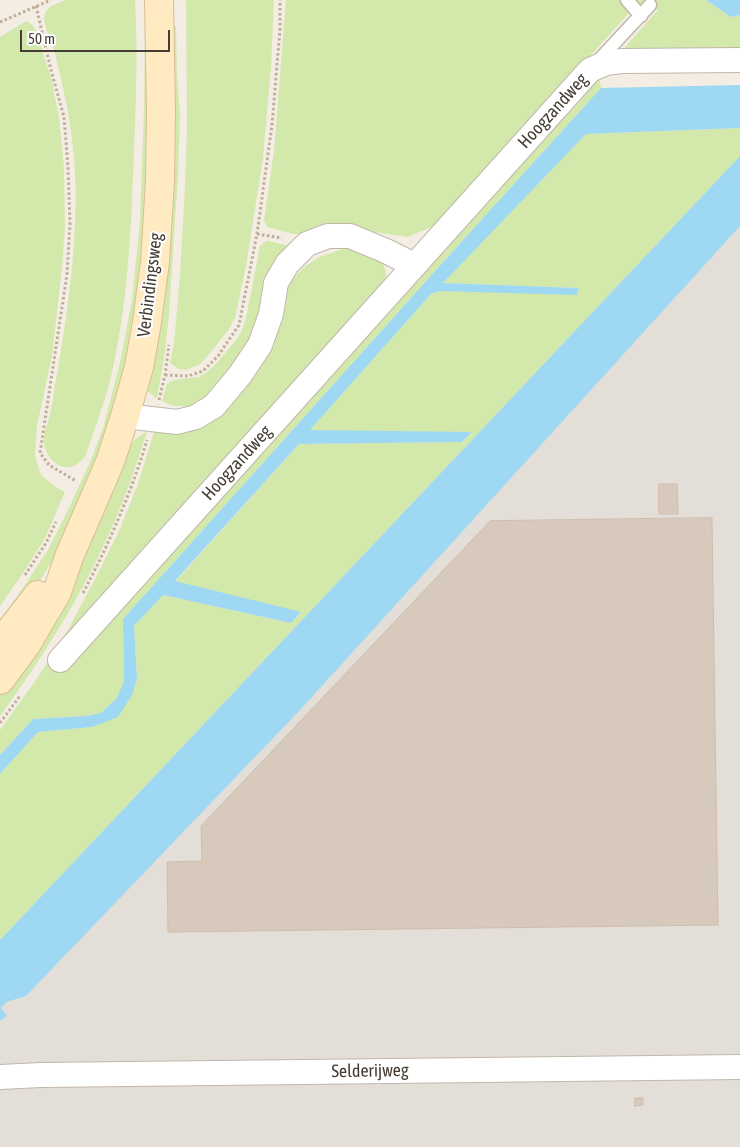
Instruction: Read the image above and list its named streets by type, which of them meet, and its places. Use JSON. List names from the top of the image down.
{
  "streets": {
    "street": ["Hoogzandweg", "Verbindingsweg", "Selderijweg"]
  },
  "scale_bar": "50 m"
}
